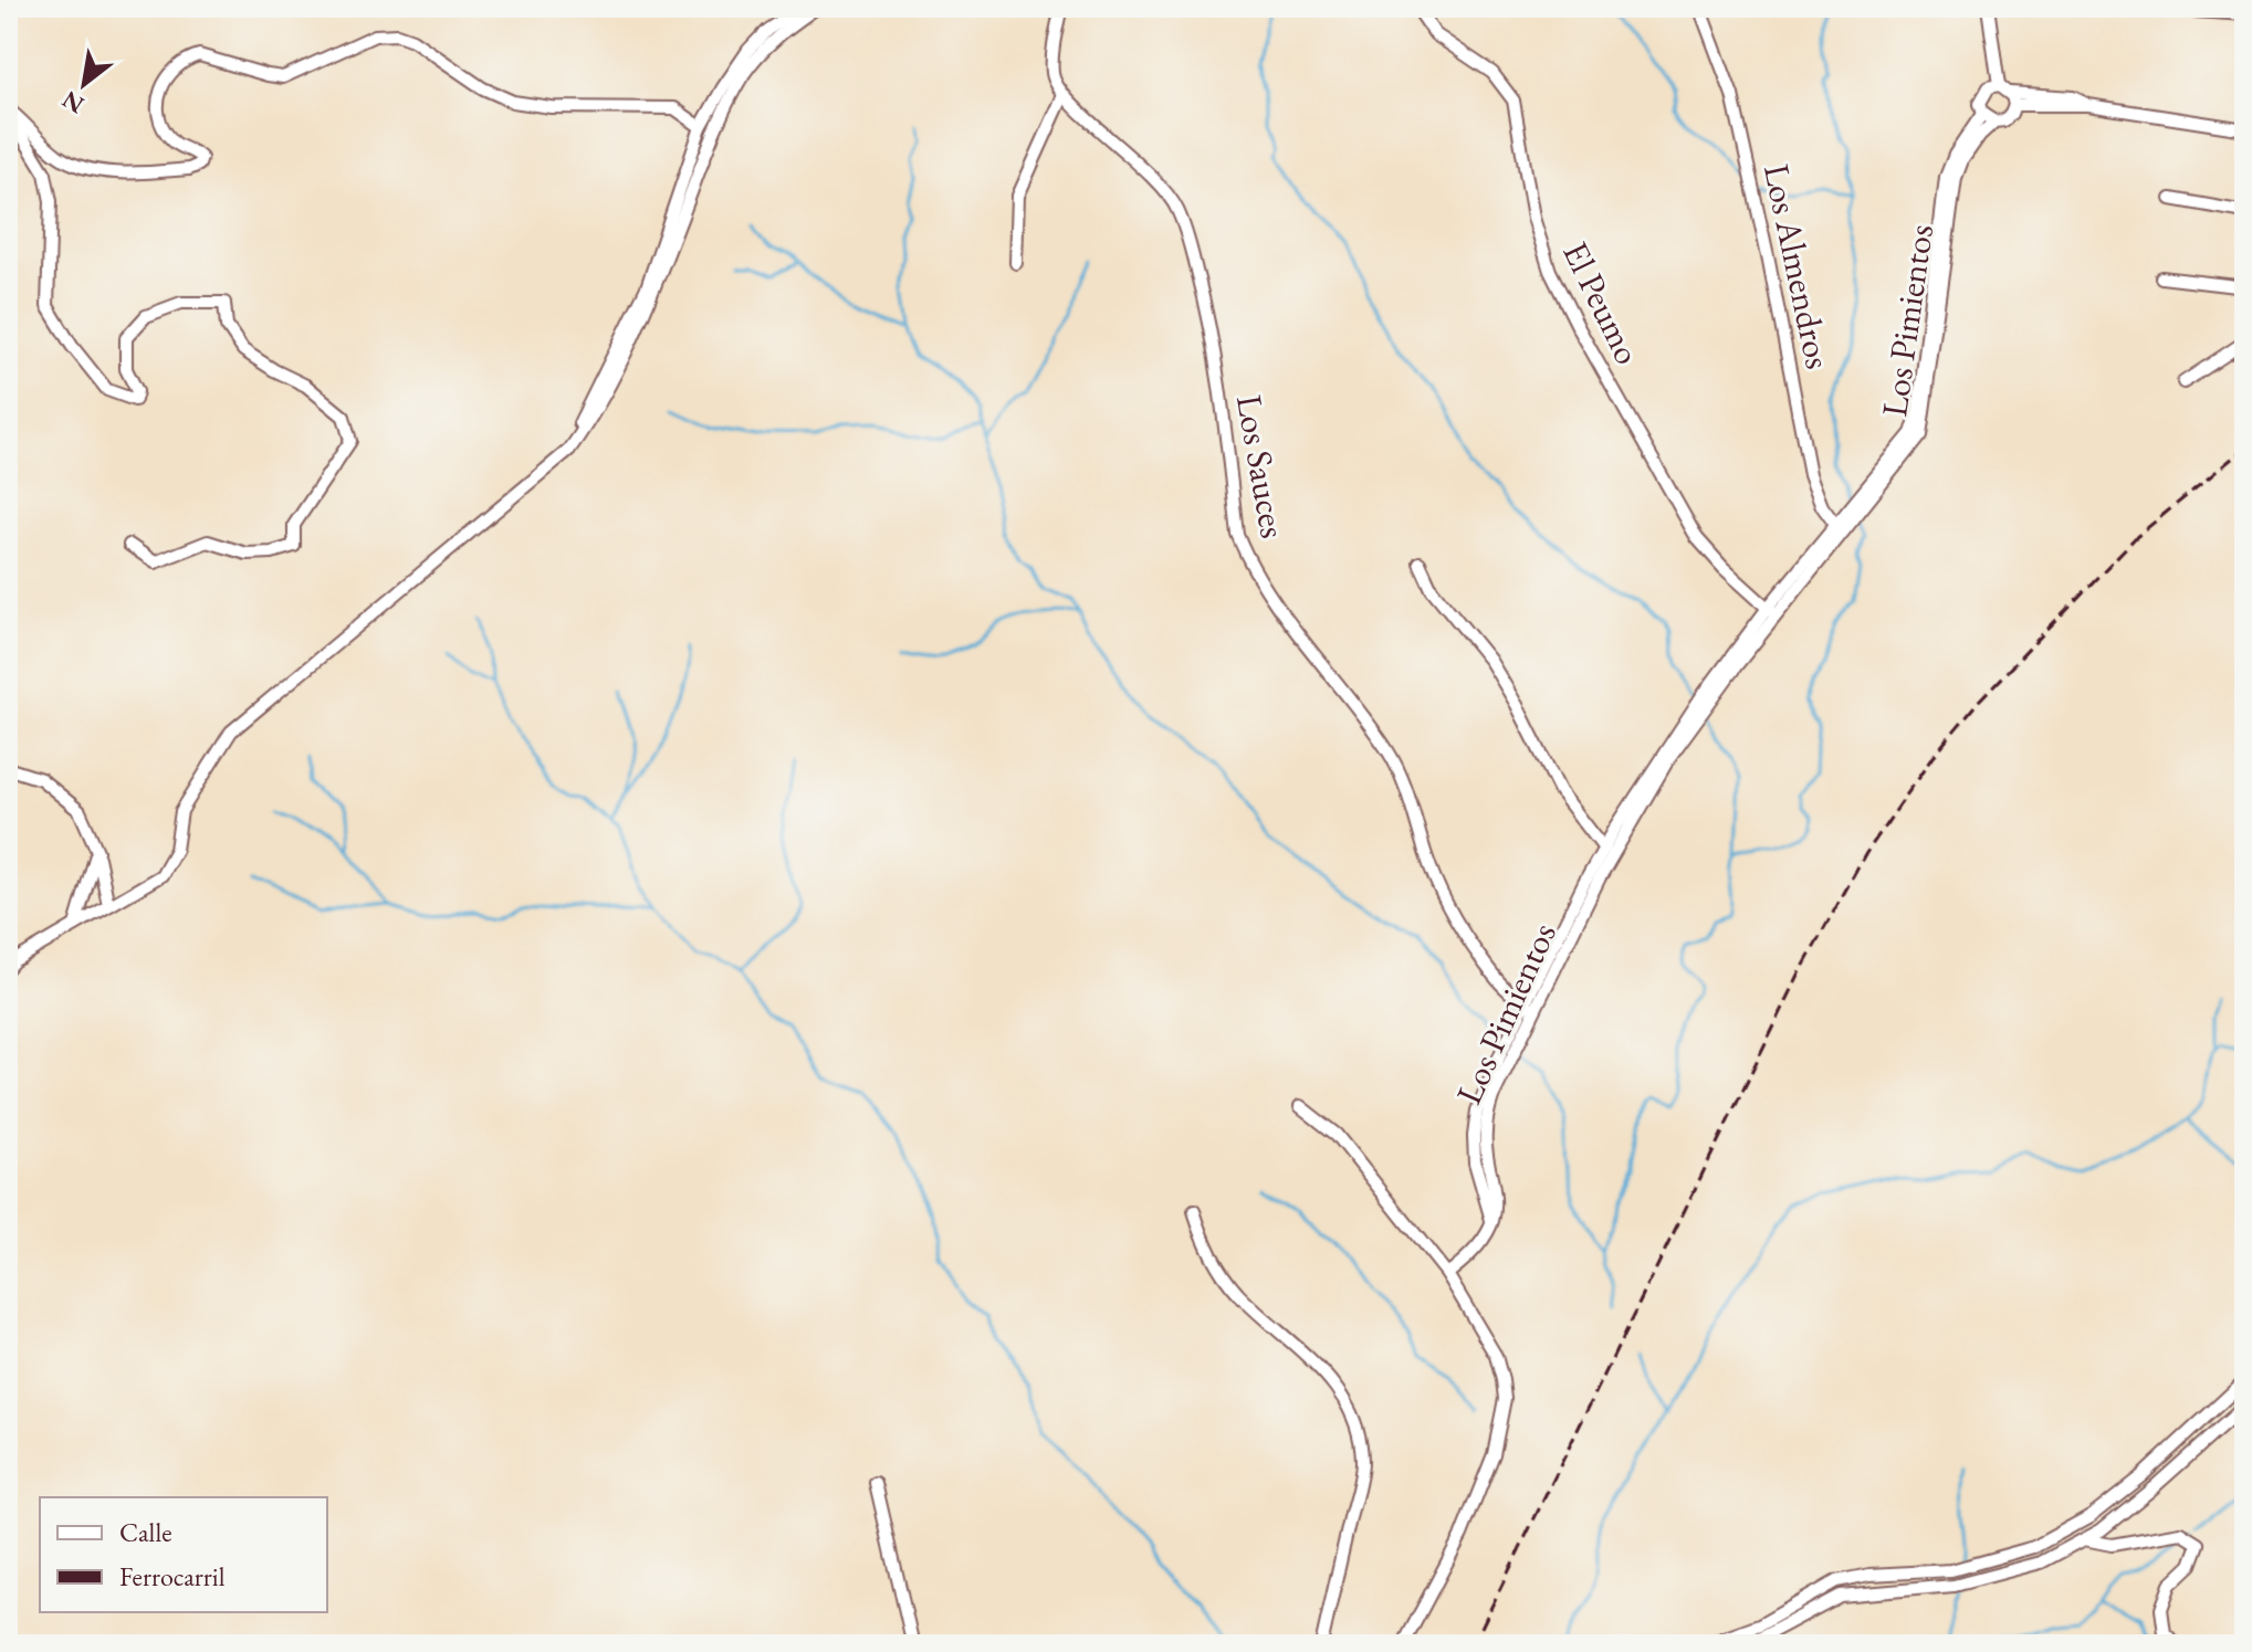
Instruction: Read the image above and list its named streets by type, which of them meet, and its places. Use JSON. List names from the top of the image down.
{
  "streets": {
    "street": [
      "Los Almendros",
      "El Peumo",
      "Los Pimientos",
      "Los Sauces"
    ]
  },
  "crossings": [
    ["Los Almendros", "Los Pimientos"],
    ["El Peumo", "Los Pimientos"],
    ["Los Pimientos", "Los Sauces"]
  ],
  "legend": ["Calle", "Ferrocarril"],
  "north": "bottom left"
}
